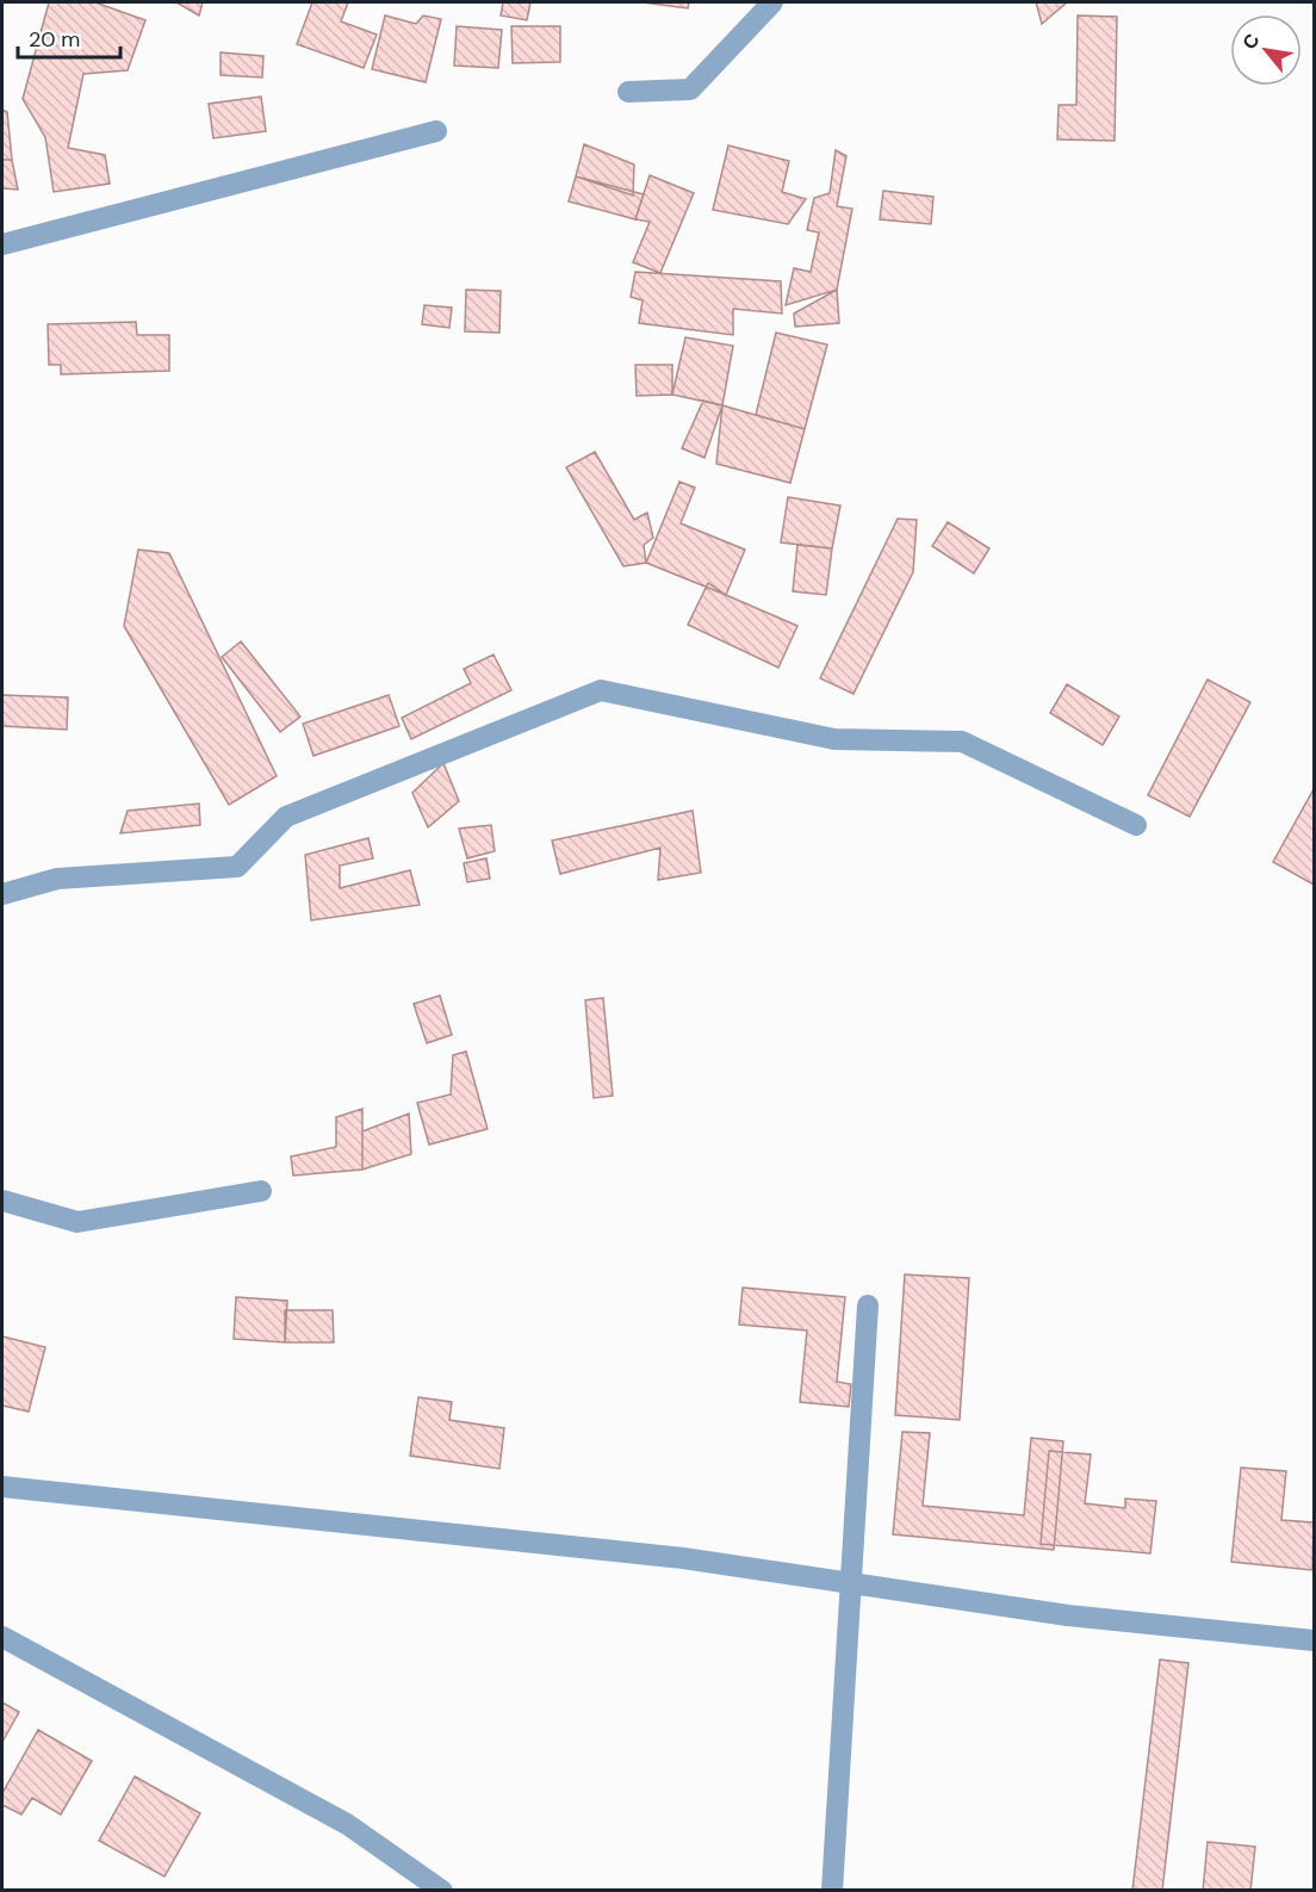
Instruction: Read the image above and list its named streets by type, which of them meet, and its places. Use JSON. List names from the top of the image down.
{
  "scale_bar": "20 m",
  "north": "top left"
}
